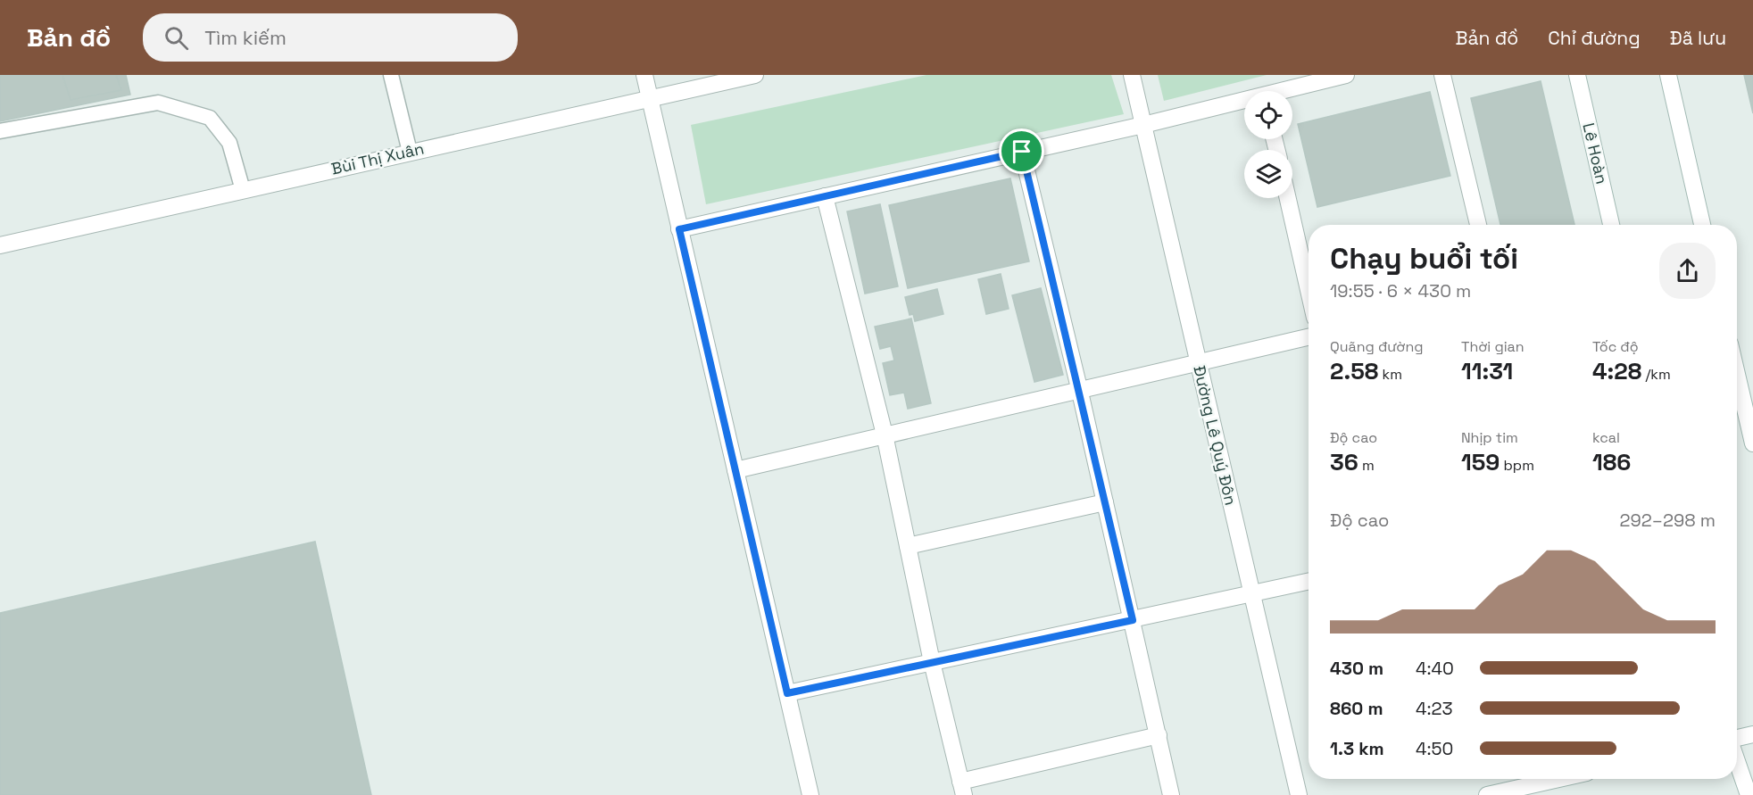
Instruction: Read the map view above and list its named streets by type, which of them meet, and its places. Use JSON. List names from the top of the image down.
{
  "streets": {
    "street": ["Lê Hoàn", "Bùi Thị Xuân", "Đường Lê Quý Đôn"]
  },
  "page": {
    "header": "Bản đồ",
    "search": "Tìm kiếm",
    "nav": ["Bản đồ", "Chỉ đường", "Đã lưu"],
    "heading": ["Chạy buổi tối", "19:55 · 6 × 430 m"],
    "stats": [
      ["Quãng đường", "2.58 km"],
      ["Thời gian", "11:31"],
      ["Tốc độ", "4:28 /km"],
      ["Độ cao", "36 m"],
      ["Nhịp tim", "159 bpm"],
      ["kcal", "186"]
    ],
    "chart": ["Độ cao", "292–298 m"],
    "list": [
      {
        "name": "430 m",
        "note": "4:40"
      },
      {
        "name": "860 m",
        "note": "4:23"
      },
      {
        "name": "1.3 km",
        "note": "4:50"
      }
    ]
  }
}
